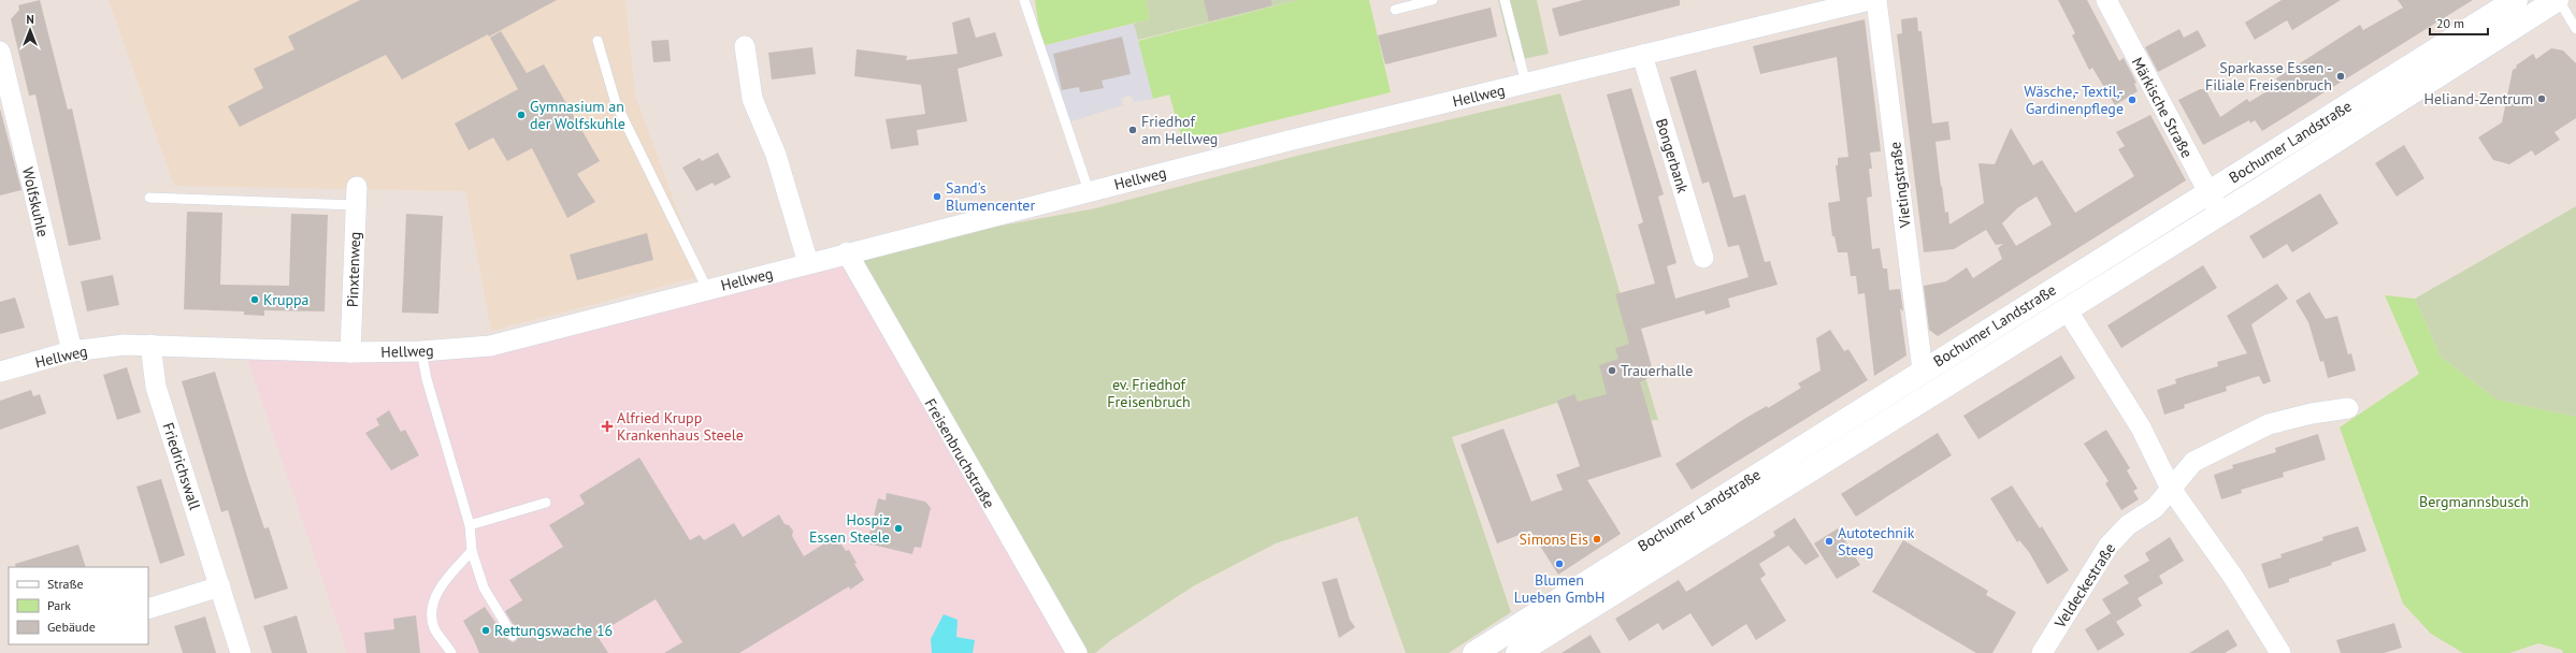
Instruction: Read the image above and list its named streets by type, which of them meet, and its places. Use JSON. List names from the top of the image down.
{
  "streets": {
    "main road": ["Bochumer Landstraße"],
    "street": [
      "Hellweg",
      "Märkische Straße",
      "Bongerbank",
      "Vietingstraße",
      "Wolfskuhle",
      "Pinxtenweg",
      "Freisenbruchstraße",
      "Friedrichswall",
      "Veldeckestraße"
    ]
  },
  "crossings": [
    ["Hellweg", "Bongerbank"],
    ["Hellweg", "Wolfskuhle"],
    ["Hellweg", "Pinxtenweg"],
    ["Hellweg", "Freisenbruchstraße"],
    ["Hellweg", "Friedrichswall"],
    ["Märkische Straße", "Bochumer Landstraße"],
    ["Bochumer Landstraße", "Vietingstraße"]
  ],
  "parks": ["ev. Friedhof Freisenbruch", "Bergmannsbusch"],
  "places": {
    "other": [
      "Sparkasse Essen - Filiale Freisenbruch",
      "Heliand-Zentrum",
      "Wäsche,- Textil,- Gardinenpflege",
      "Gymnasium an der Wolfskuhle",
      "Friedhof am Hellweg",
      "Sand's Blumencenter",
      "Kruppa",
      "Trauerhalle",
      "Hospiz Essen Steele",
      "Simons Eis",
      "Autotechnik Steeg",
      "Blumen Lueben GmbH",
      "Rettungswache 16"
    ],
    "health": ["Alfried Krupp Krankenhaus Steele"]
  },
  "legend": ["Straße", "Park", "Gebäude"],
  "scale_bar": "20 m",
  "north": "top"
}
